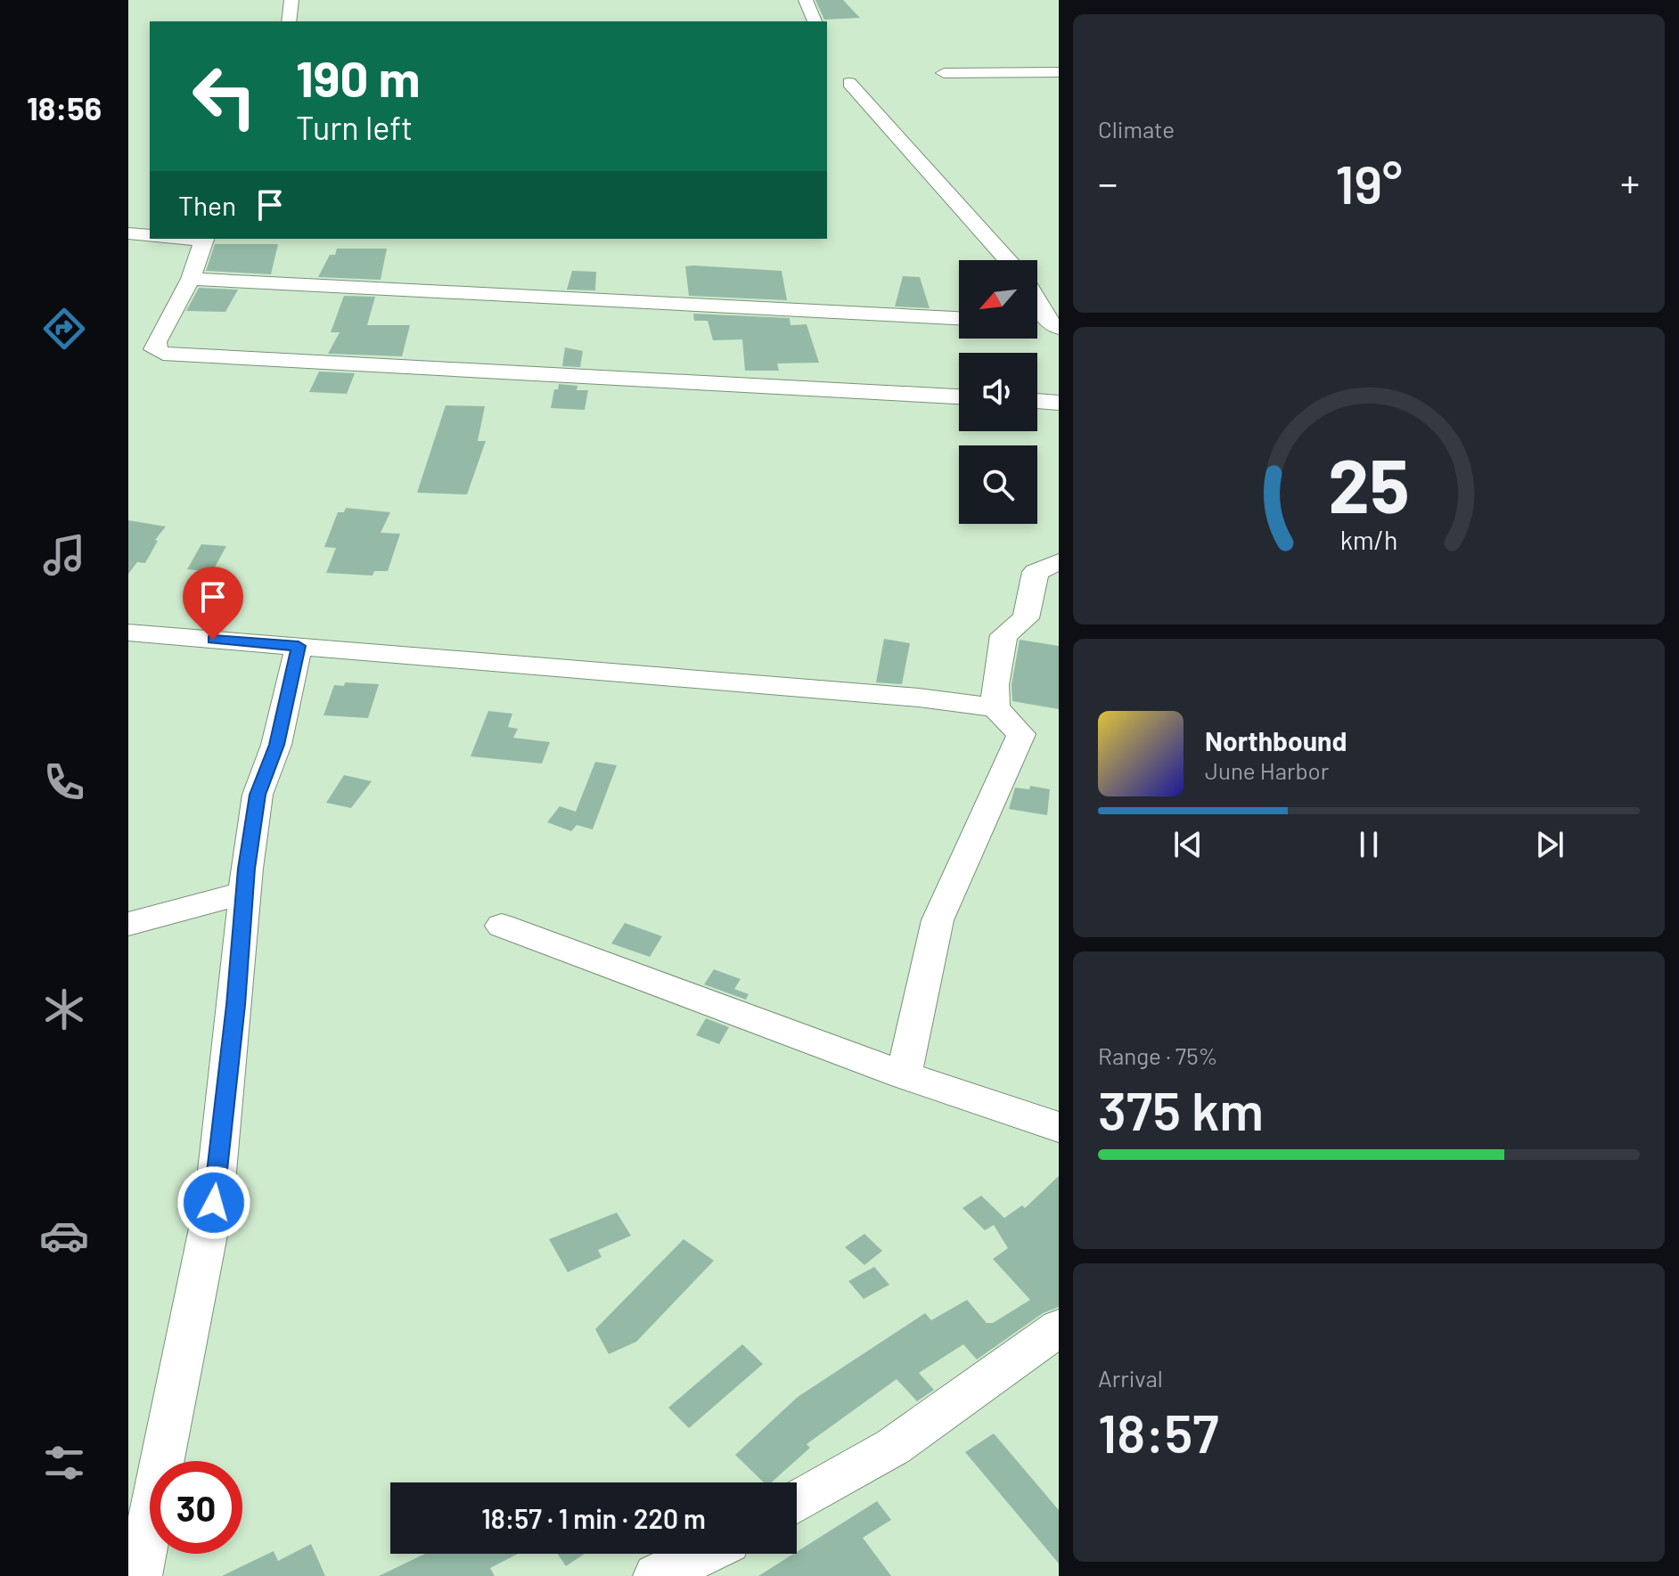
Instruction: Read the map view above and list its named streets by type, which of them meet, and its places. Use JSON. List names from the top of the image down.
{
  "north": "bottom left",
  "page": {
    "tabs": "18:56",
    "tile": [
      "Climate",
      ["Range · 75%", "375 km"],
      ["Arrival", "18:57"]
    ],
    "turn": ["190 m", "Turn left"],
    "heat": ["−", "19°", "+"],
    "then": "Then",
    "song": ["Northbound", "June Harbor"],
    "limit": "30",
    "trip": "18:57 · 1 min · 220 m",
    "gauge": ["25", "km/h"]
  }
}
